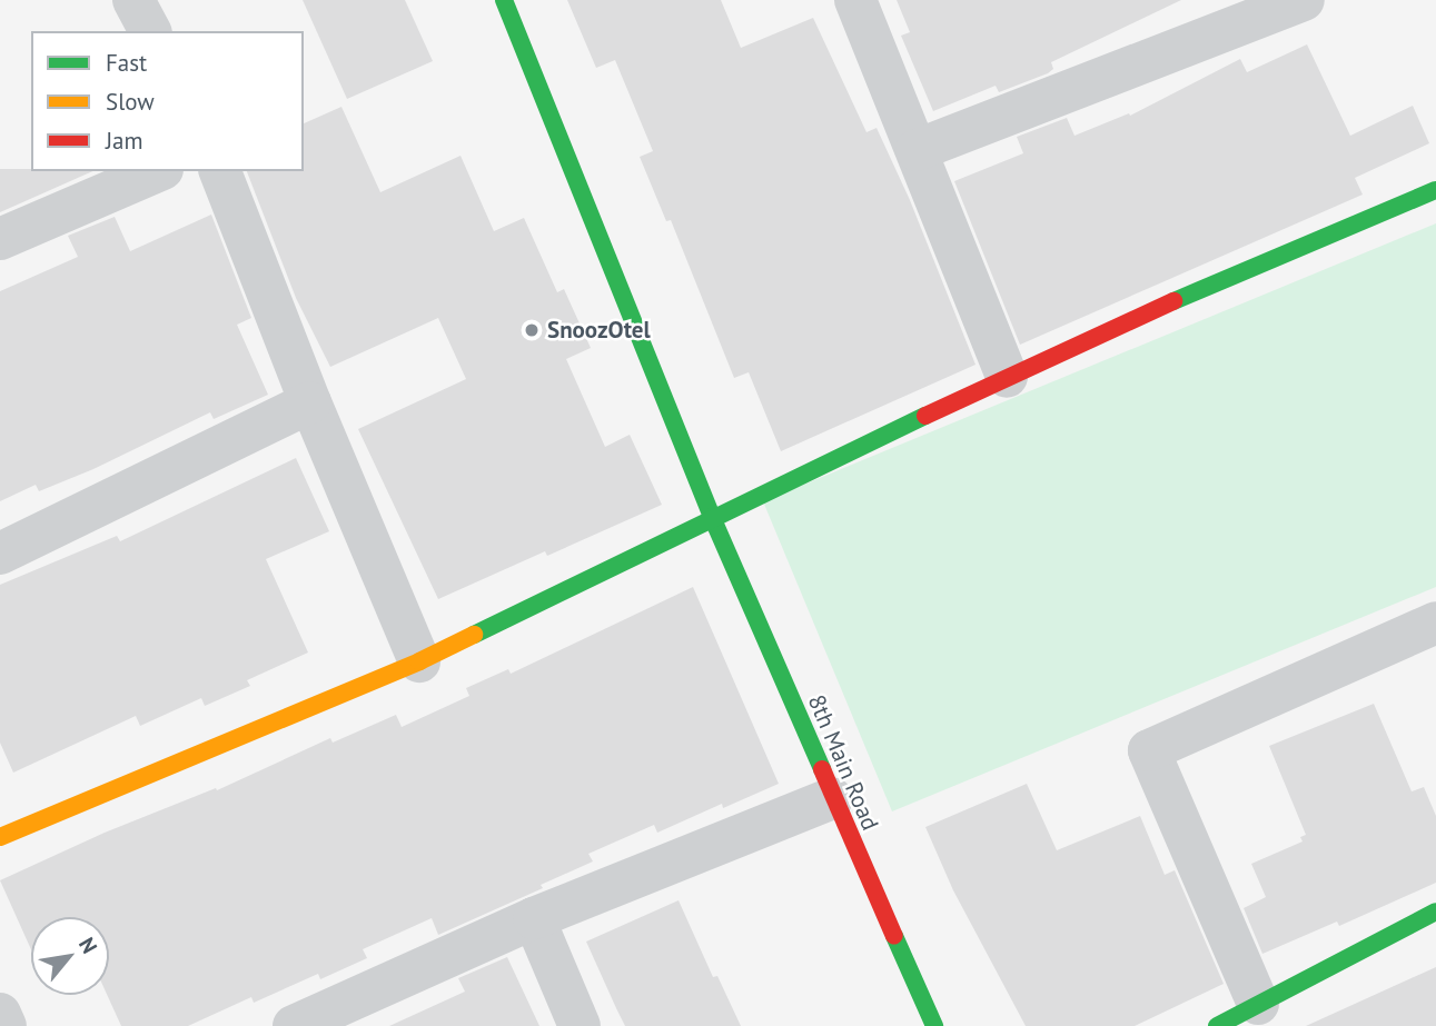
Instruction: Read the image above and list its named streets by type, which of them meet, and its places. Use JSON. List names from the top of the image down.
{
  "streets": {
    "street": ["8th Main Road"]
  },
  "places": ["SnoozOtel"],
  "legend": ["Fast", "Slow", "Jam"],
  "north": "top right"
}
